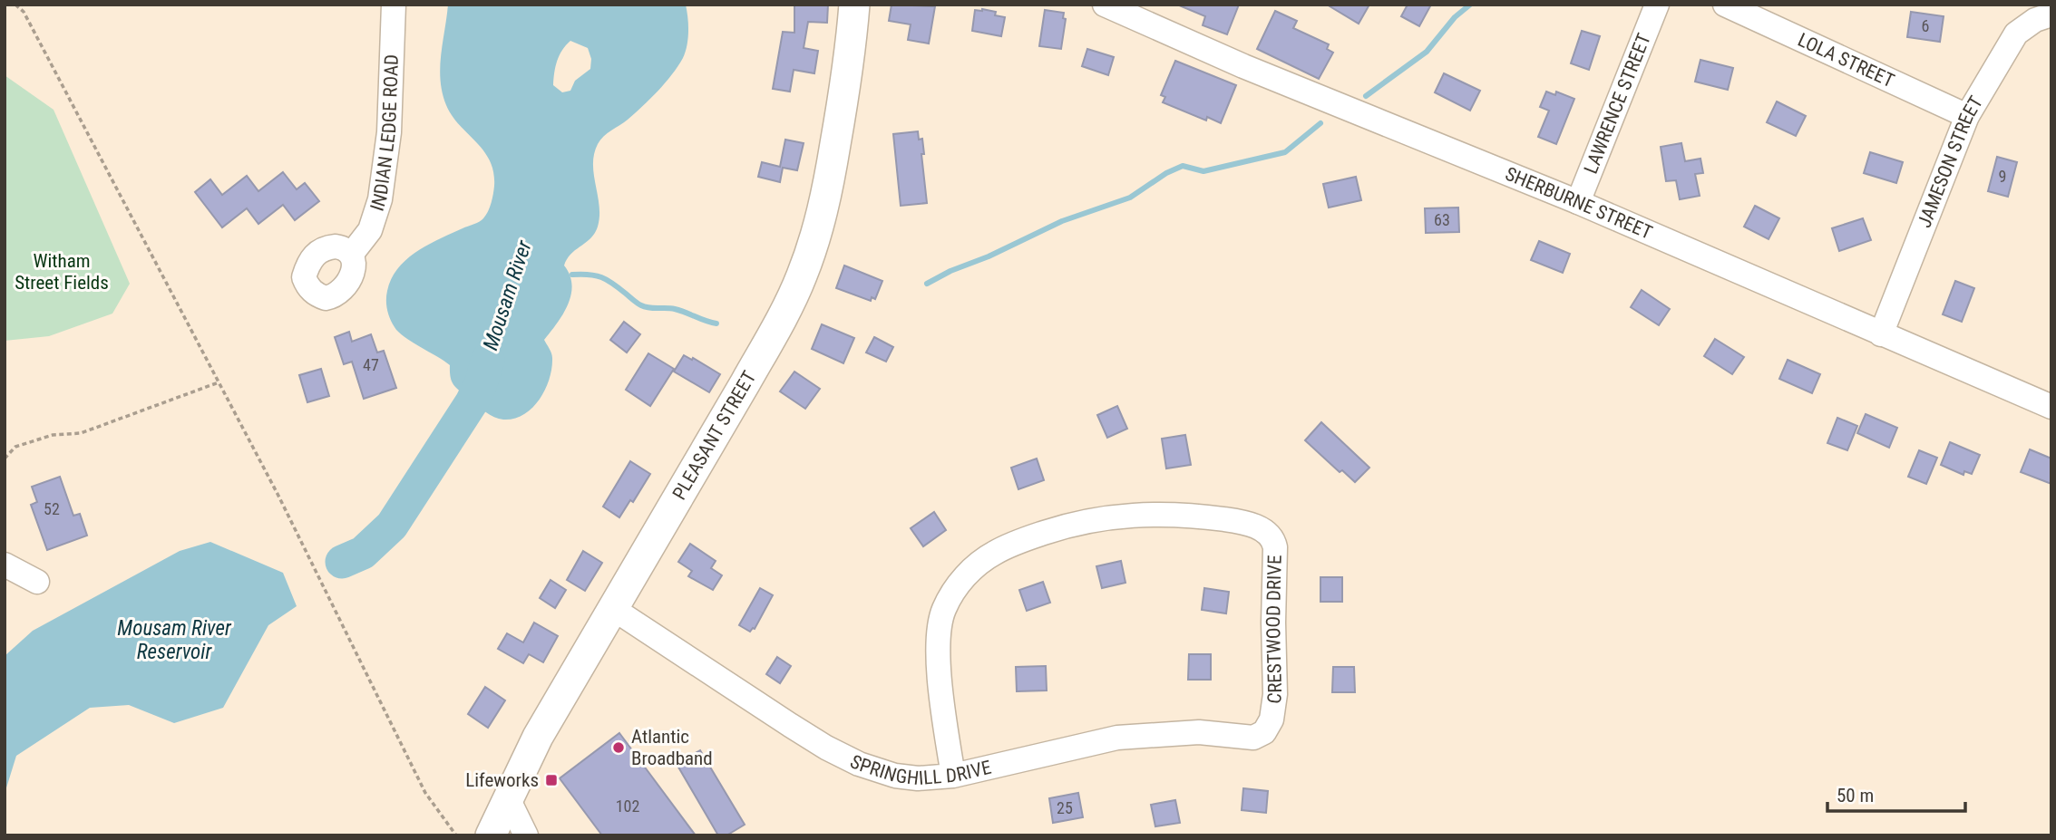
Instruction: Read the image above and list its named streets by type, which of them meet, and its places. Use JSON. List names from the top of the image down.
{
  "streets": {
    "main road": ["PLEASANT STREET"],
    "street": [
      "LOLA STREET",
      "LAWRENCE STREET",
      "INDIAN LEDGE ROAD",
      "JAMESON STREET",
      "SHERBURNE STREET",
      "CRESTWOOD DRIVE",
      "SPRINGHILL DRIVE"
    ]
  },
  "crossings": [
    ["LOLA STREET", "JAMESON STREET"],
    ["LAWRENCE STREET", "SHERBURNE STREET"],
    ["JAMESON STREET", "SHERBURNE STREET"],
    ["PLEASANT STREET", "SPRINGHILL DRIVE"],
    ["CRESTWOOD DRIVE", "SPRINGHILL DRIVE"]
  ],
  "water": ["Mousam River", "Mousam River Reservoir"],
  "parks": ["Witham Street Fields"],
  "places": {
    "other": ["Atlantic Broadband"],
    "transit": ["Lifeworks"]
  },
  "house_numbers": [
    "6",
    "9",
    "63",
    "47",
    "52",
    "102",
    "25"
  ],
  "scale_bar": "50 m"
}
